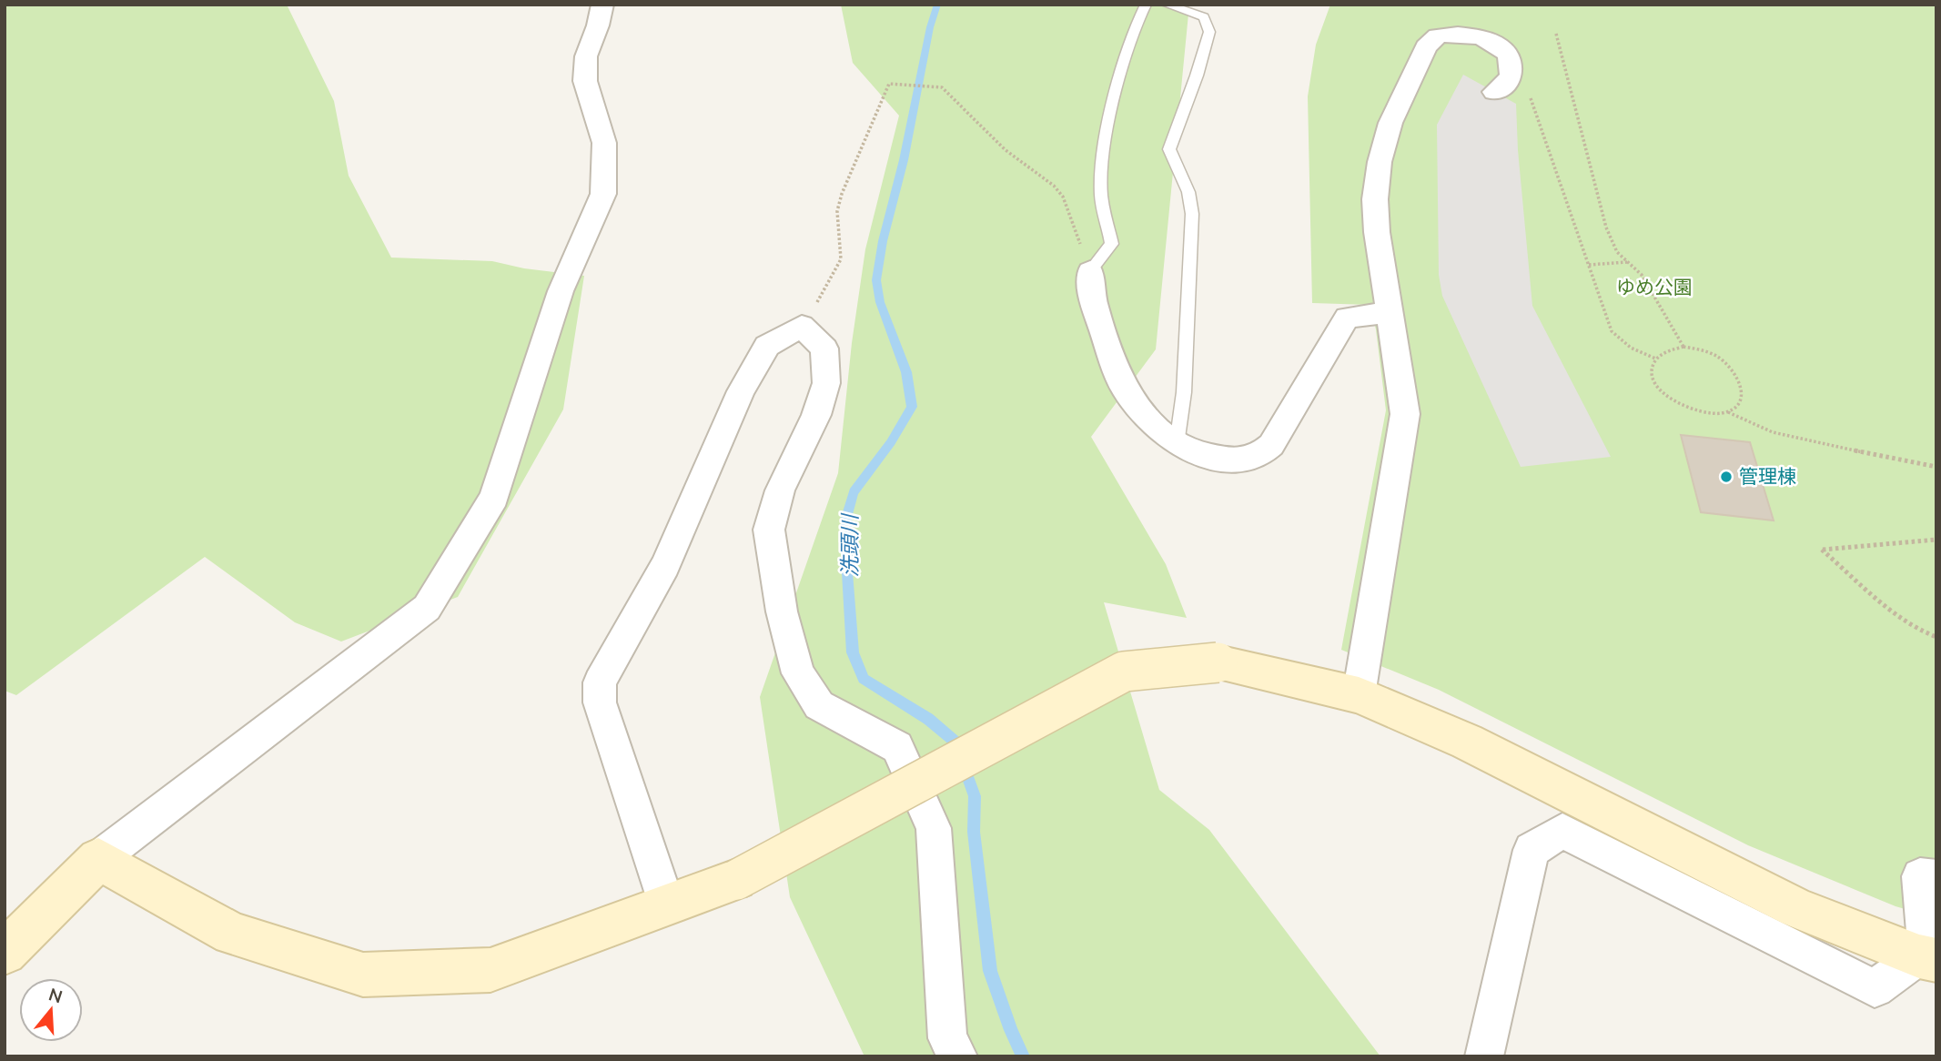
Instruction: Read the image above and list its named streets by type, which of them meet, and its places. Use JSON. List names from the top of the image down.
{
  "water": ["洗頭川"],
  "parks": ["ゆめ公園"],
  "places": ["管理棟"],
  "north": "top"
}
